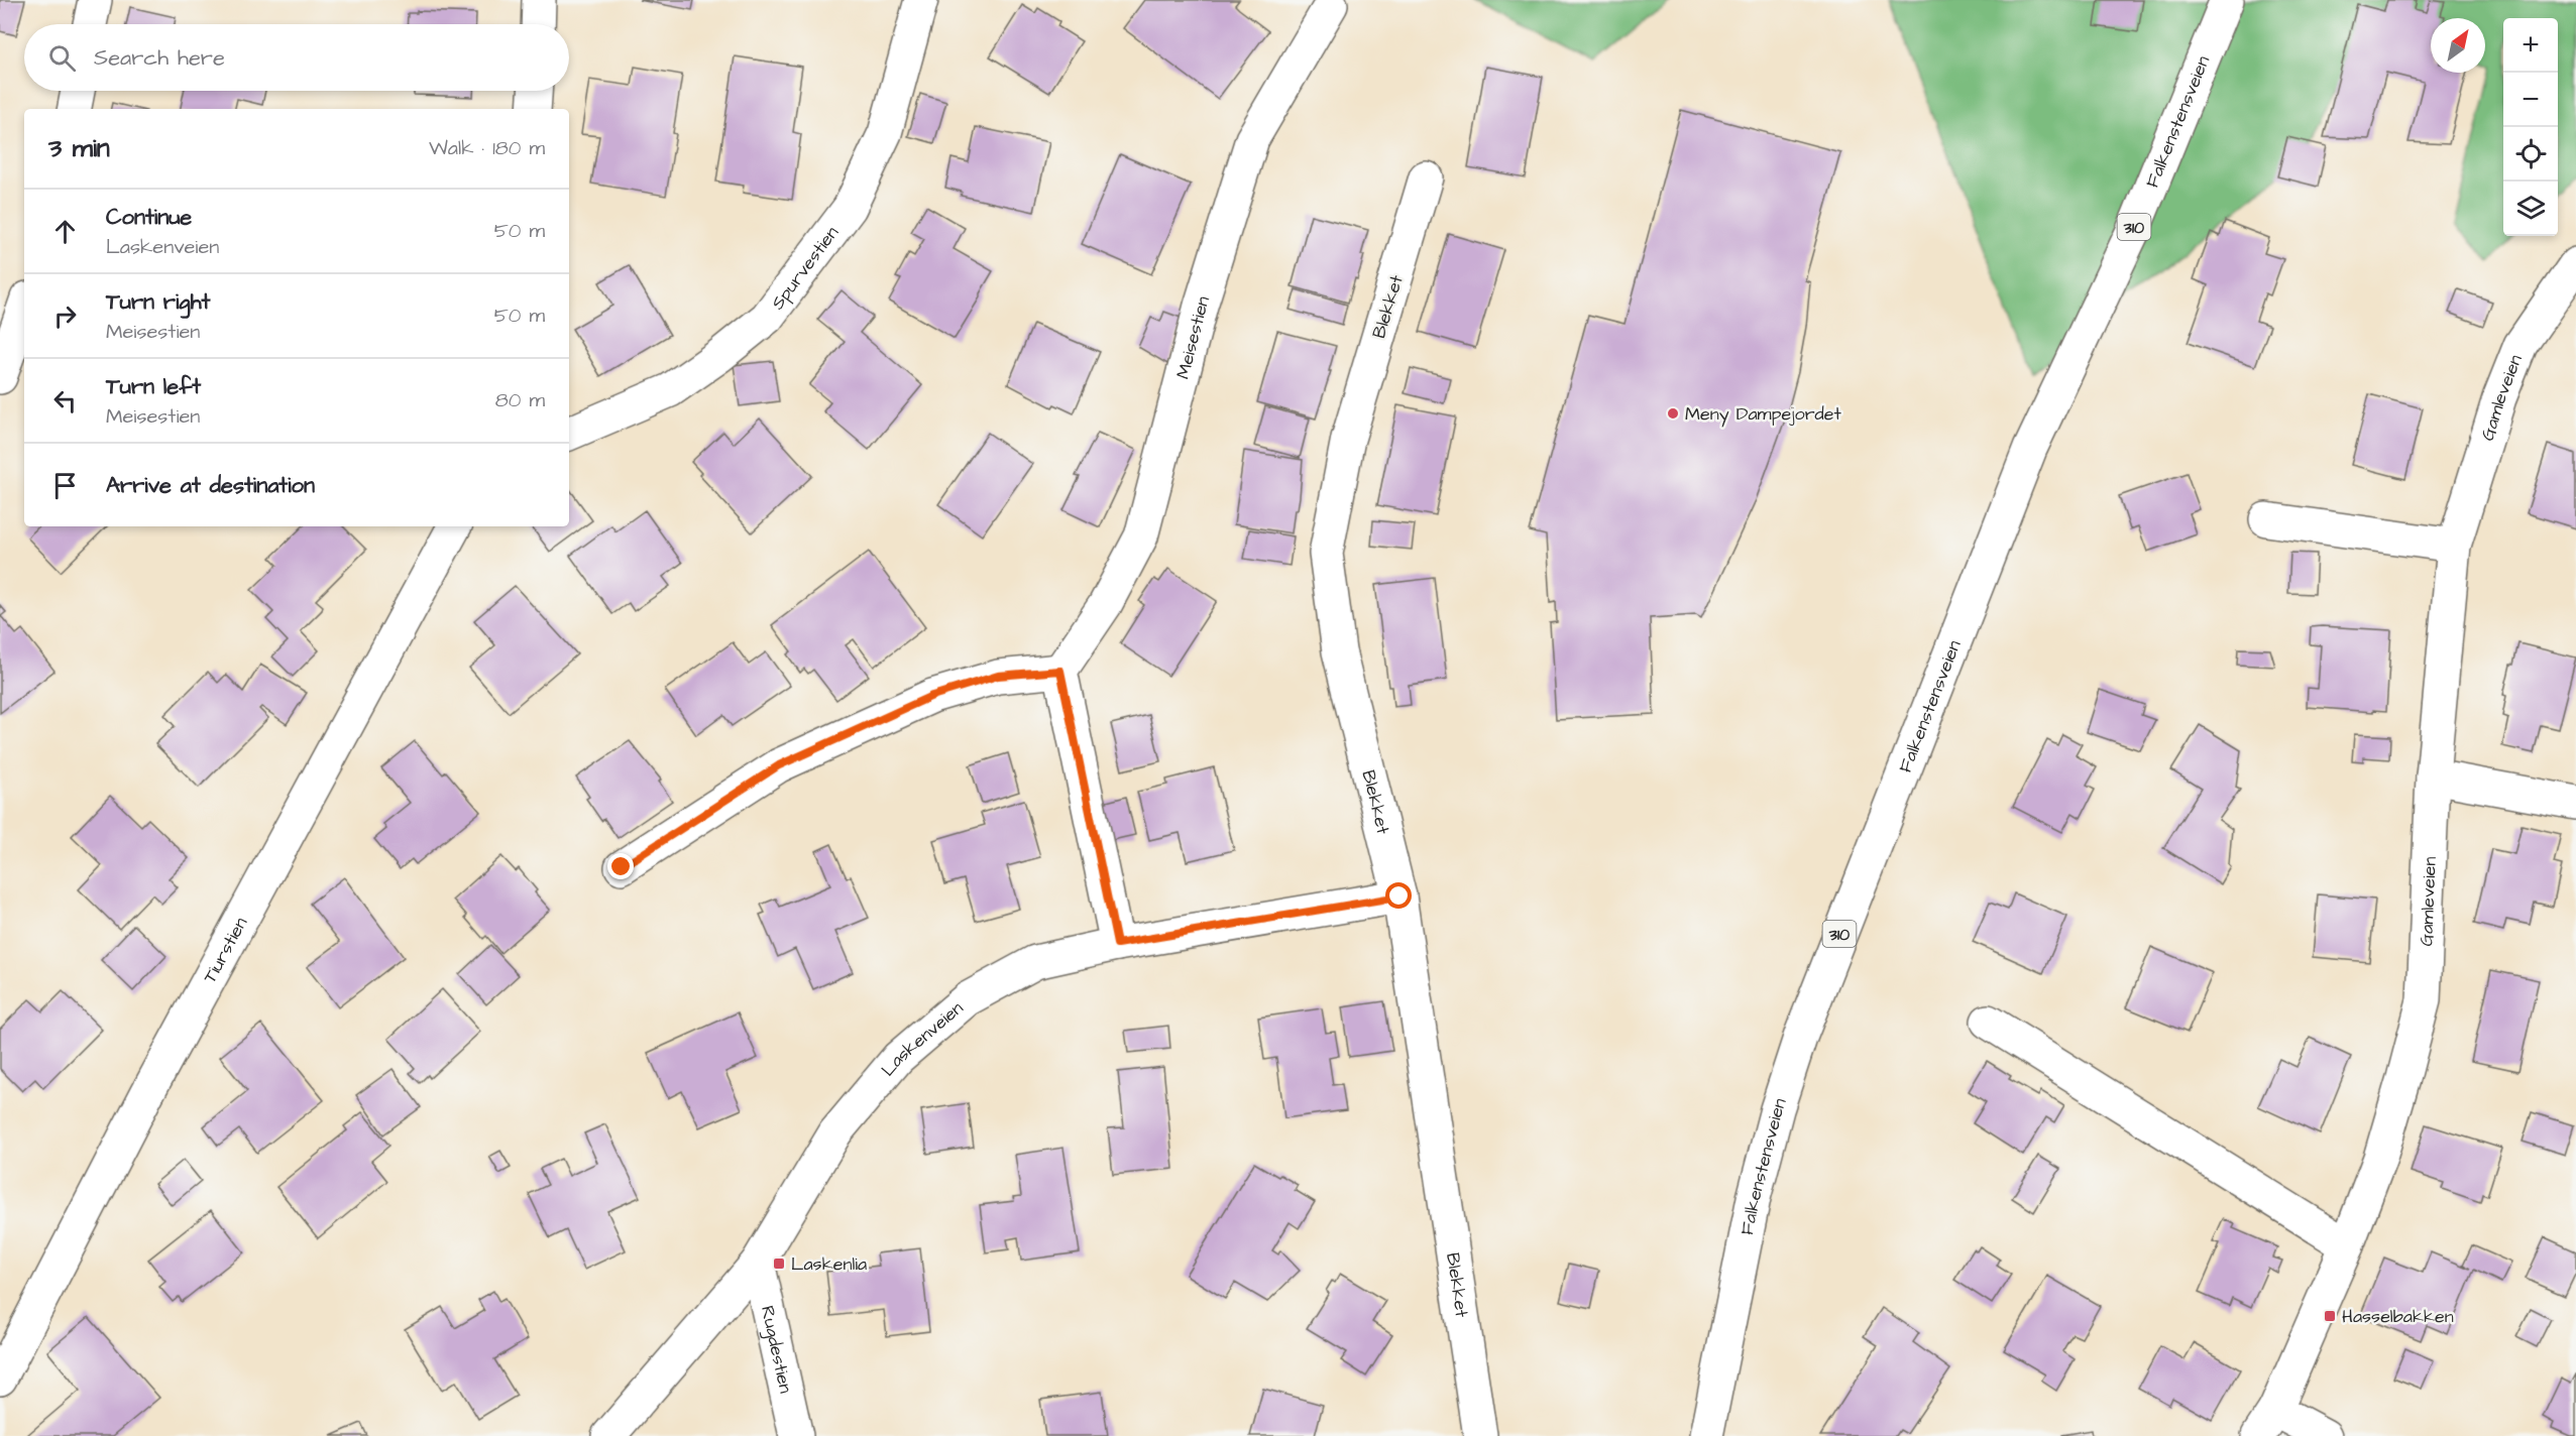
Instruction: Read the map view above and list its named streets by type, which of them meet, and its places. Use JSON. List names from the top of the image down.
{
  "streets": {
    "street": [
      "Falkenstensveien",
      "310",
      "Spurvestien",
      "Blekket",
      "Meisestien",
      "Gamleveien",
      "Tiurstien",
      "Laskenveien",
      "Rugdestien"
    ]
  },
  "crossings": [
    ["Blekket", "Laskenveien"],
    ["Laskenveien", "Rugdestien"]
  ],
  "places": {
    "other": ["Meny Dampejordet"],
    "transit": ["Laskenlia", "Hasselbakken"]
  },
  "north": "top right",
  "page": {
    "map_buttons": ["+", "−"],
    "search": "Search here",
    "heading": ["3 min", "Walk · 180 m"],
    "list": [
      ["Continue", "Laskenveien", "50 m"],
      ["Turn right", "Meisestien", "50 m"],
      ["Turn left", "Meisestien", "80 m"],
      "Arrive at destination"
    ]
  }
}
